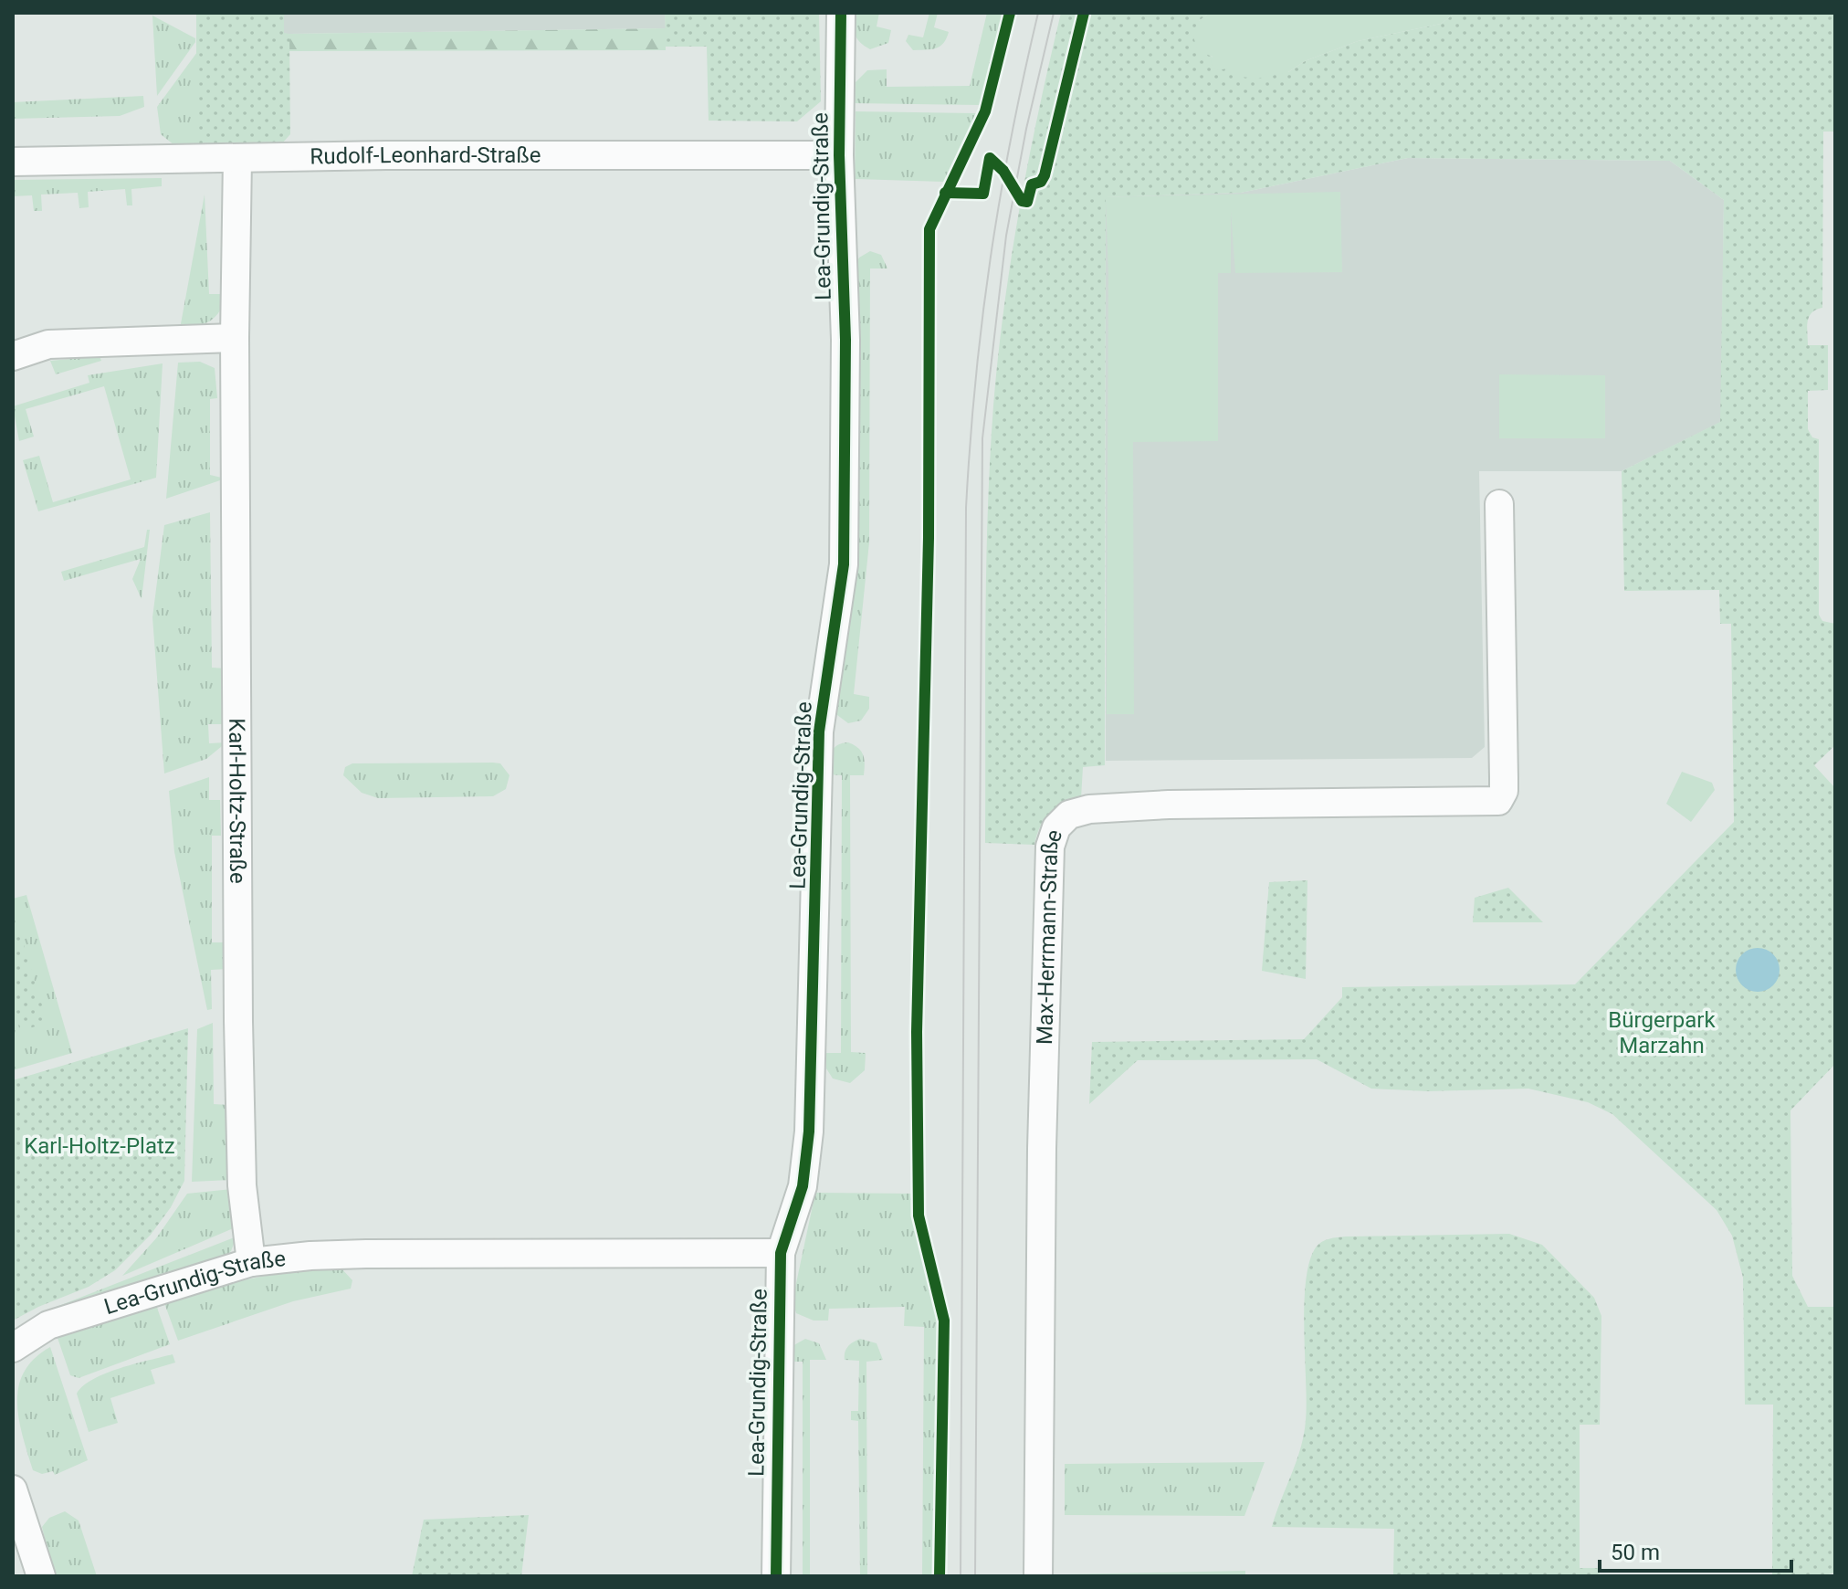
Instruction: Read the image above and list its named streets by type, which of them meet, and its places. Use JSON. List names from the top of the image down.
{
  "streets": {
    "street": [
      "Rudolf-Leonhard-Straße",
      "Lea-Grundig-Straße",
      "Karl-Holtz-Straße",
      "Max-Herrmann-Straße"
    ]
  },
  "crossings": [
    ["Rudolf-Leonhard-Straße", "Lea-Grundig-Straße"],
    ["Rudolf-Leonhard-Straße", "Karl-Holtz-Straße"],
    ["Lea-Grundig-Straße", "Karl-Holtz-Straße"]
  ],
  "parks": ["Bürgerpark Marzahn", "Karl-Holtz-Platz"],
  "scale_bar": "50 m"
}
